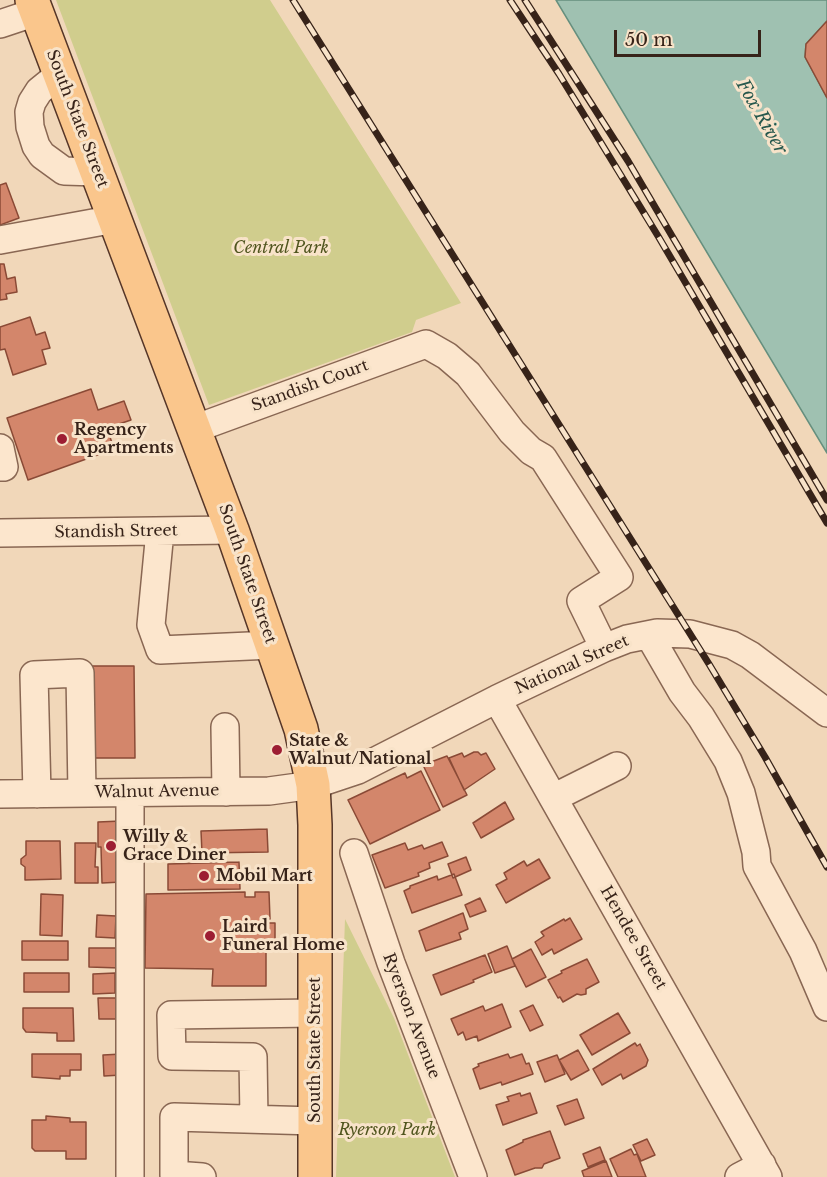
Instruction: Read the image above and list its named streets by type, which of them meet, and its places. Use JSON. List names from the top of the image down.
{
  "streets": {
    "main road": ["South State Street"],
    "street": [
      "Standish Court",
      "Standish Street",
      "National Street",
      "Walnut Avenue",
      "Hendee Street",
      "Ryerson Avenue"
    ]
  },
  "crossings": [
    ["South State Street", "Standish Court"],
    ["South State Street", "Standish Street"],
    ["South State Street", "National Street"],
    ["South State Street", "Walnut Avenue"],
    ["Standish Court", "National Street"],
    ["National Street", "Walnut Avenue"],
    ["National Street", "Hendee Street"]
  ],
  "water": ["Fox River"],
  "parks": ["Central Park", "Ryerson Park"],
  "places": [
    "Regency Apartments",
    "State & Walnut/National",
    "Willy & Grace Diner",
    "Mobil Mart",
    "Laird Funeral Home"
  ],
  "scale_bar": "50 m"
}
